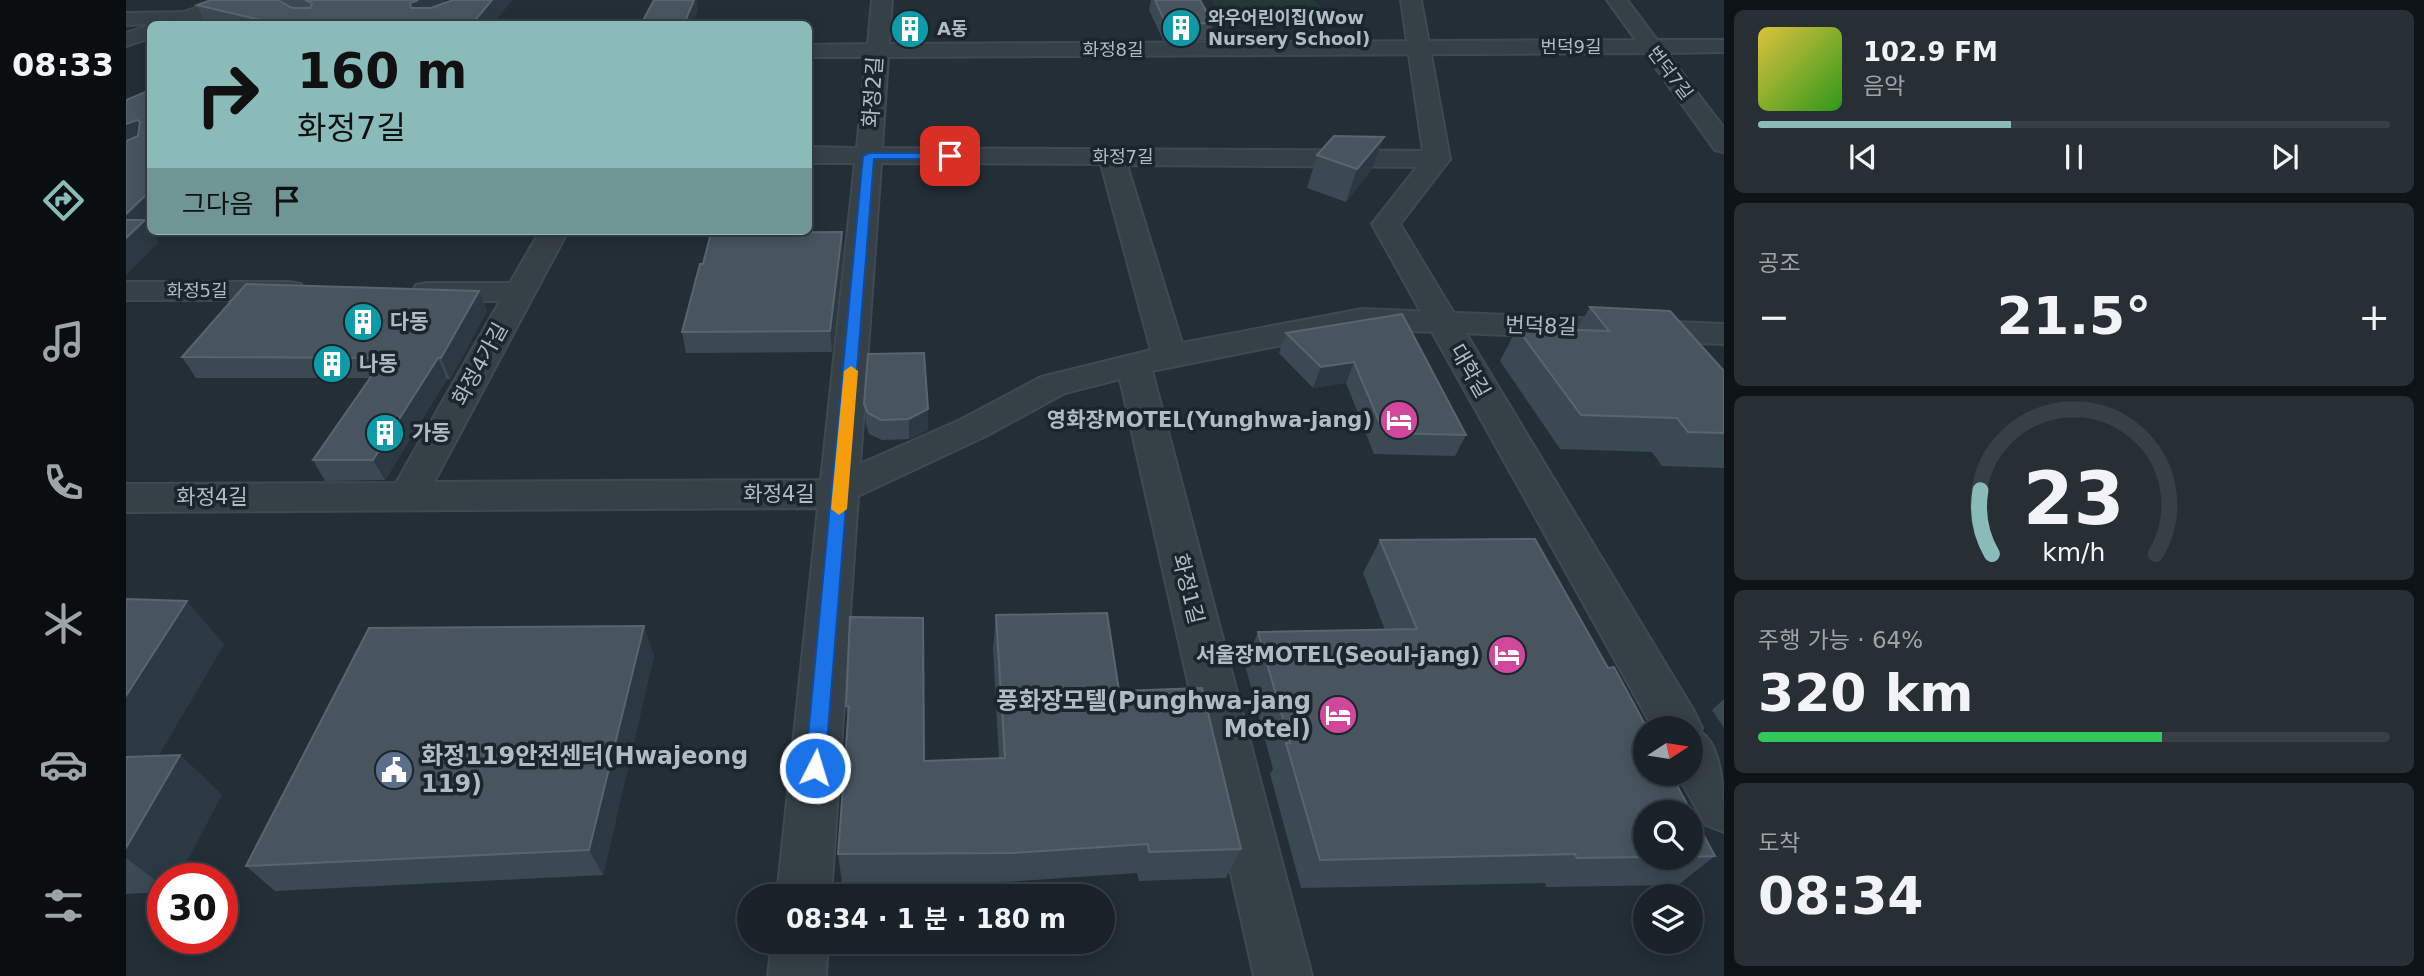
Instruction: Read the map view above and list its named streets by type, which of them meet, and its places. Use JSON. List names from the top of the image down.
{
  "streets": {
    "street": [
      "번덕9길",
      "화정8길",
      "번덕7길",
      "화정2길",
      "화정7길",
      "화정5길",
      "번덕8길",
      "화정4가길",
      "대학길",
      "화정4길",
      "화정1길"
    ]
  },
  "crossings": [
    ["번덕9길", "화정8길"],
    ["번덕9길", "번덕7길"],
    ["화정8길", "화정2길"],
    ["화정2길", "화정7길"],
    ["화정2길", "화정4길"],
    ["화정7길", "대학길"],
    ["화정7길", "화정1길"],
    ["번덕8길", "대학길"],
    ["번덕8길", "화정4길"],
    ["화정4가길", "화정4길"],
    ["대학길", "화정4길"],
    ["화정4길", "화정1길"]
  ],
  "places": {
    "building": [
      "와우어린이집(Wow Nursery School)",
      "A동",
      "다동",
      "나동",
      "가동"
    ],
    "hotel": ["영화장MOTEL(Yunghwa-jang)", "서울장MOTEL(Seoul-jang)", "풍화장모텔(Punghwa-jang Motel)"],
    "public building": ["화정119안전센터(Hwajeong 119)"]
  },
  "north": "right",
  "page": {
    "tabs": "08:33",
    "turn": ["160 m", "화정7길"],
    "song": ["102.9 FM", "음악"],
    "then": "그다음",
    "tile": [
      "공조",
      ["주행 가능 · 64%", "320 km"],
      ["도착", "08:34"]
    ],
    "heat": ["−", "21.5°", "+"],
    "limit": "30",
    "trip": "08:34 · 1 분 · 180 m",
    "gauge": ["23", "km/h"]
  }
}
